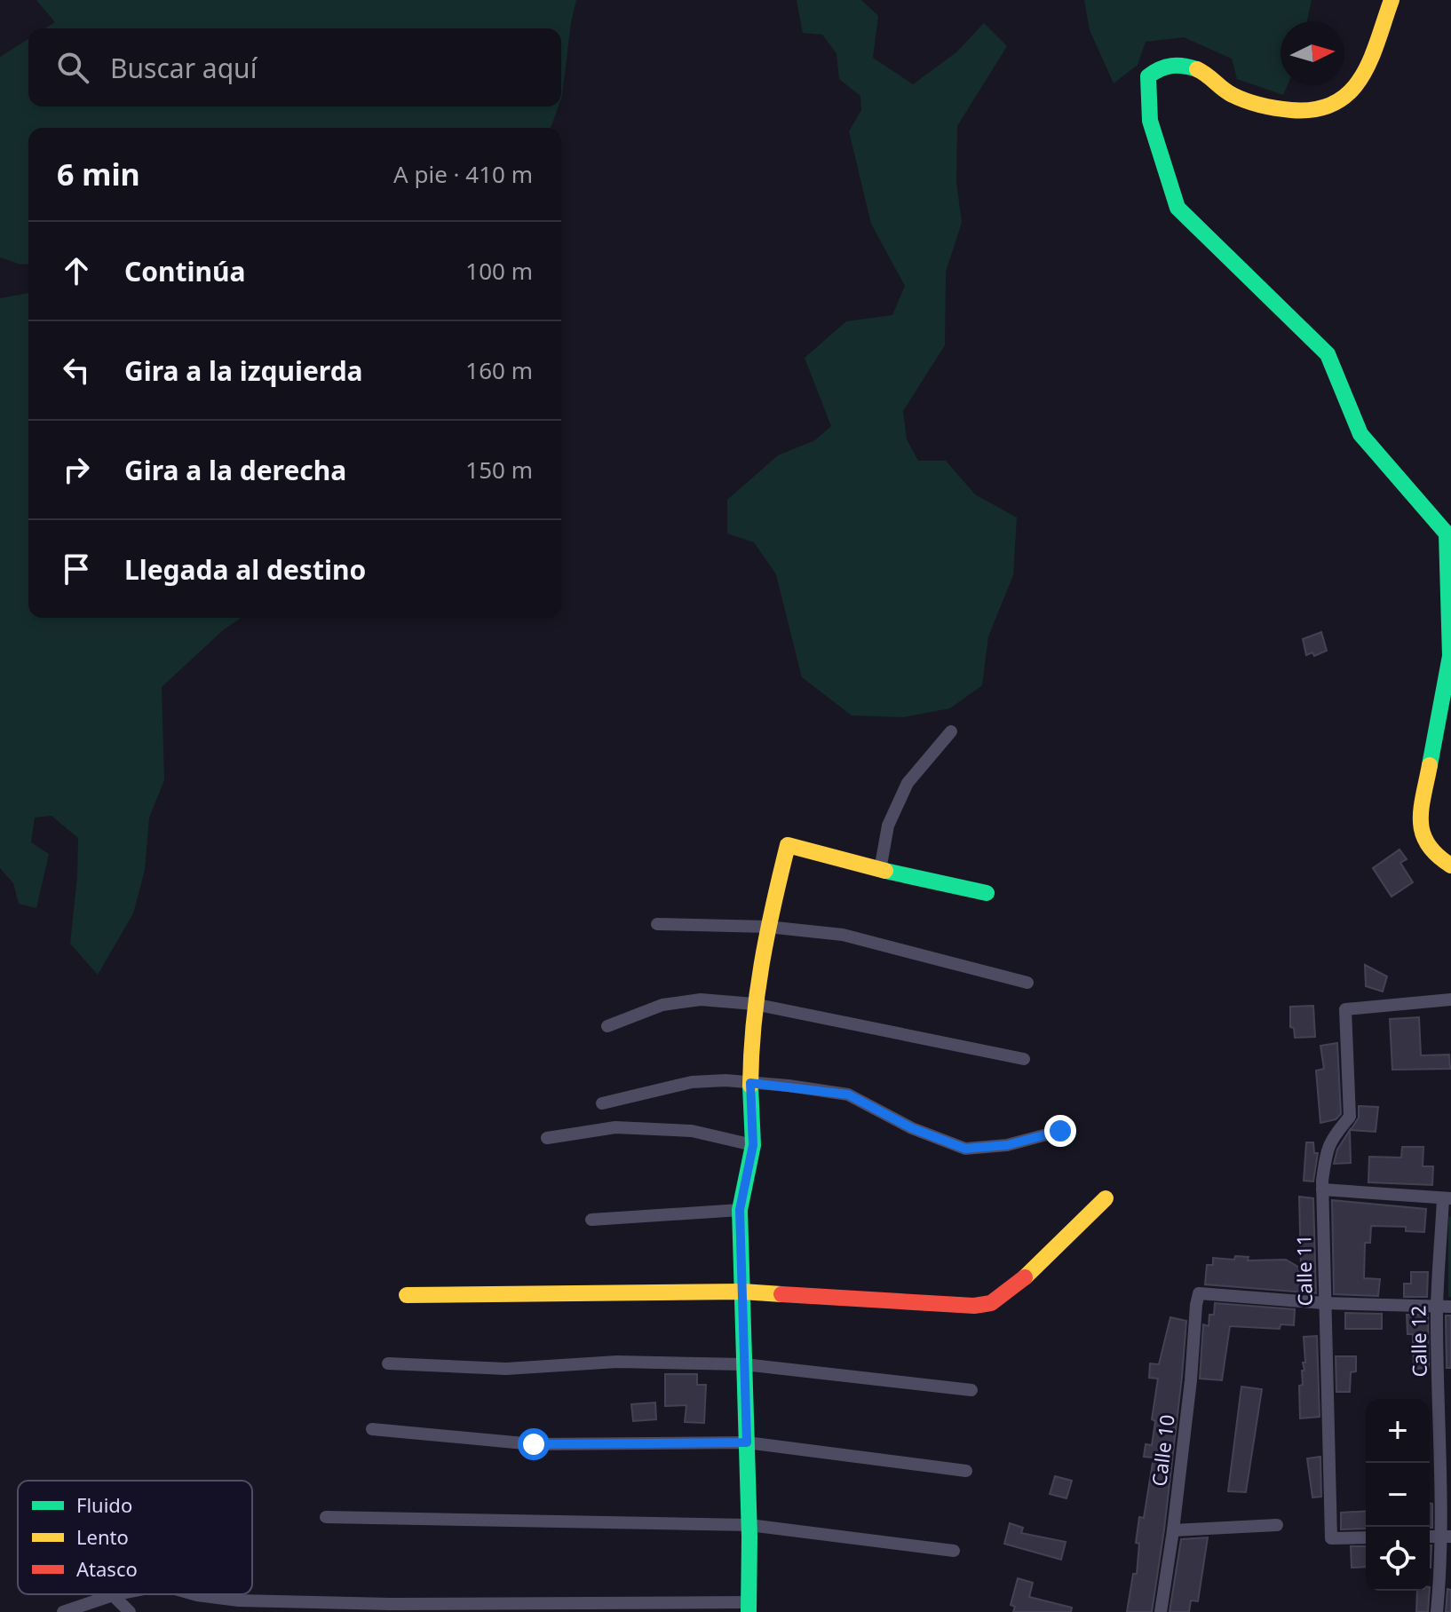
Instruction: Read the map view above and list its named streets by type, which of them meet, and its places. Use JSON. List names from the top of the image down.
{
  "streets": {
    "street": ["Calle 11", "Calle 12", "Calle 10"]
  },
  "crossings": [
    ["Calle 11", "Calle 10"]
  ],
  "legend": ["Fluido", "Lento", "Atasco"],
  "north": "right",
  "page": {
    "search": "Buscar aquí",
    "heading": ["6 min", "A pie · 410 m"],
    "list": [
      ["Continúa", "100 m"],
      ["Gira a la izquierda", "160 m"],
      ["Gira a la derecha", "150 m"],
      "Llegada al destino"
    ],
    "map_buttons": ["+", "−"]
  }
}
